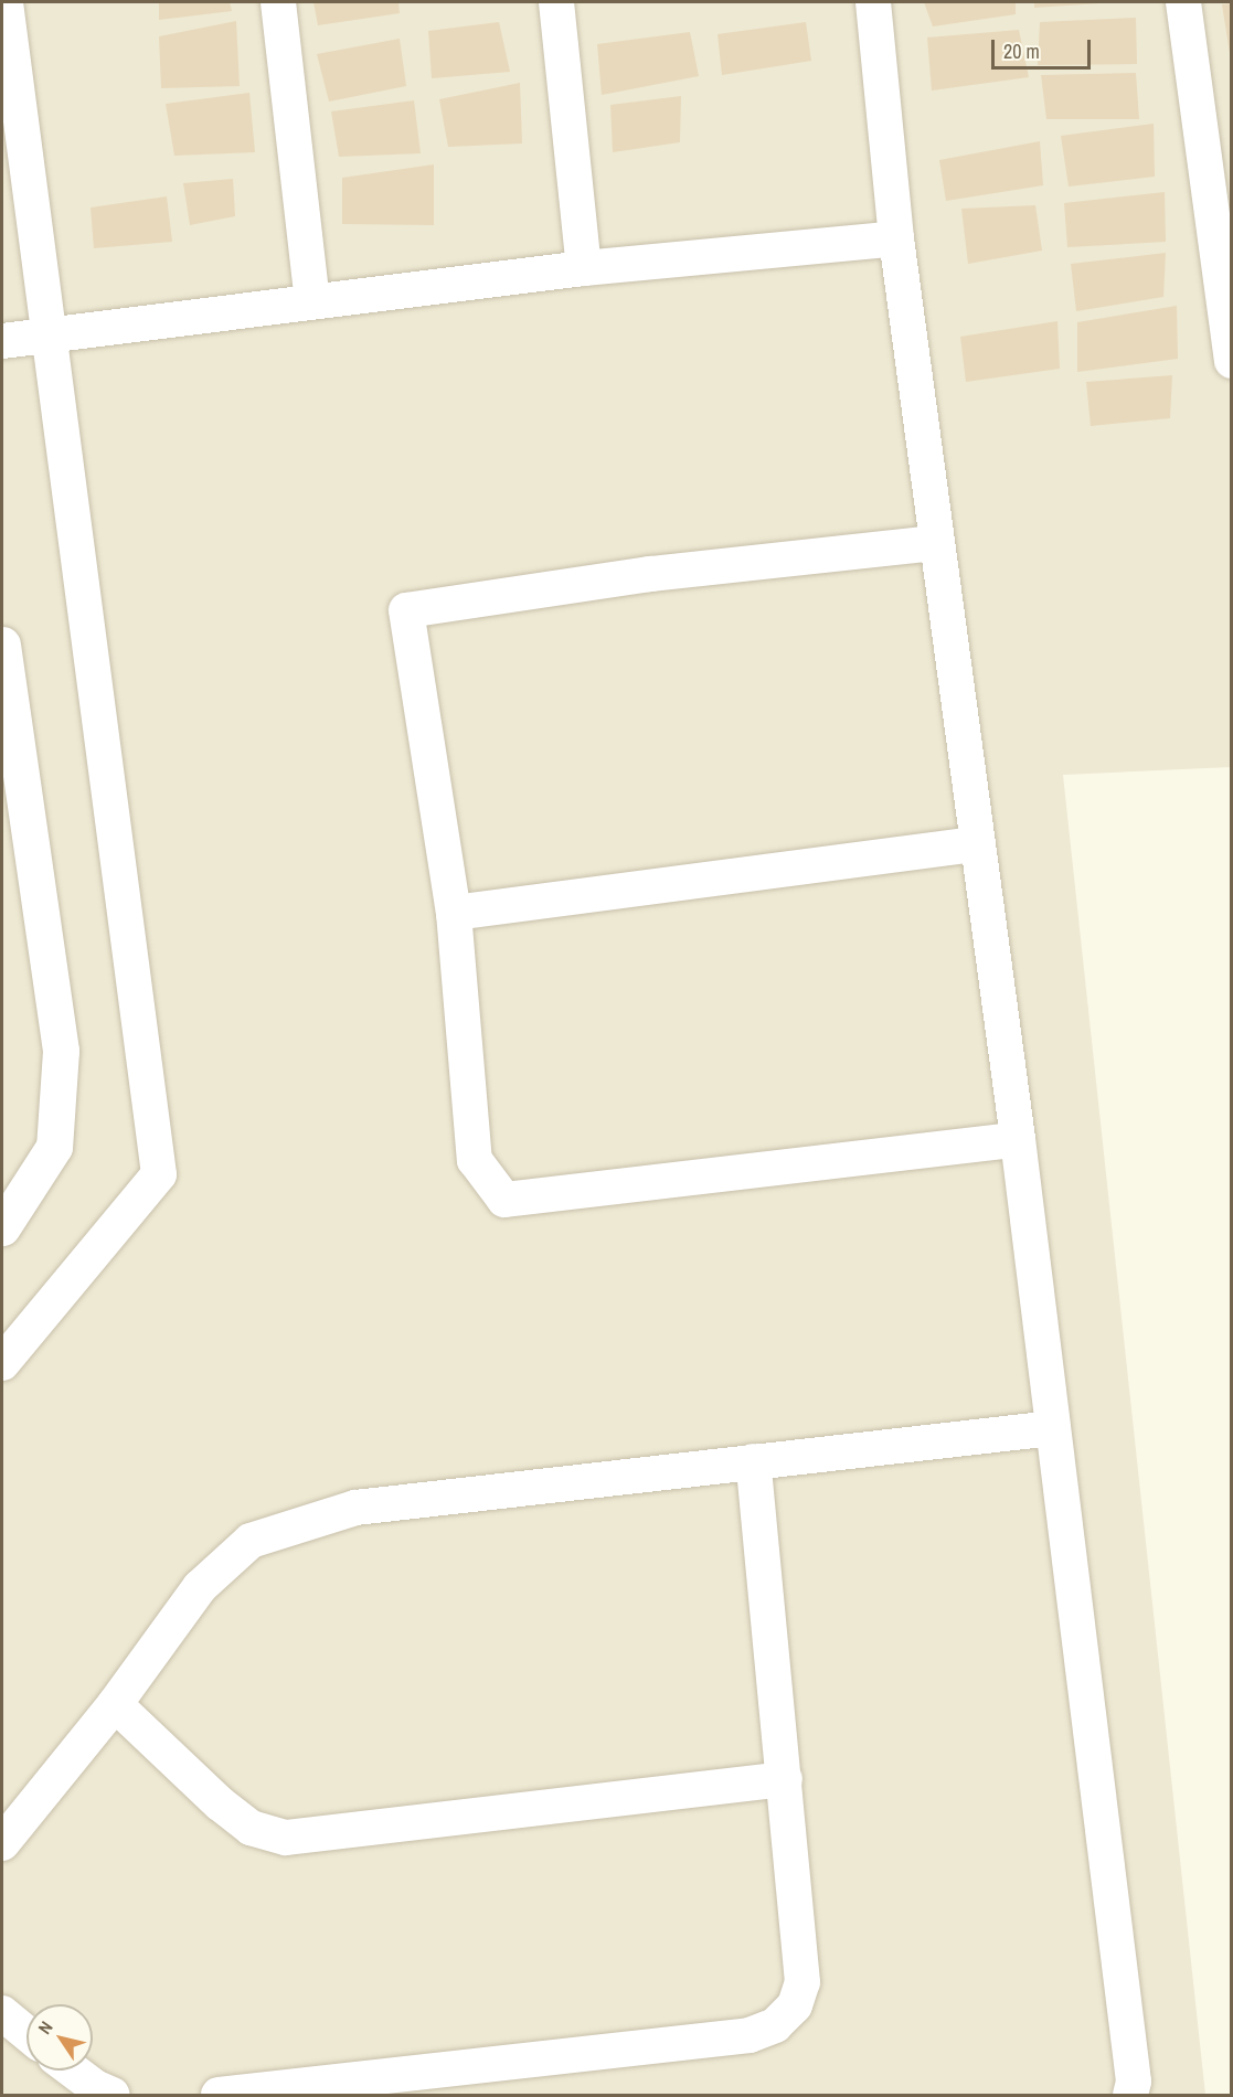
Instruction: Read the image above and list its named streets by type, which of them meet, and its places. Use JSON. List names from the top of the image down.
{
  "scale_bar": "20 m",
  "north": "top left"
}
